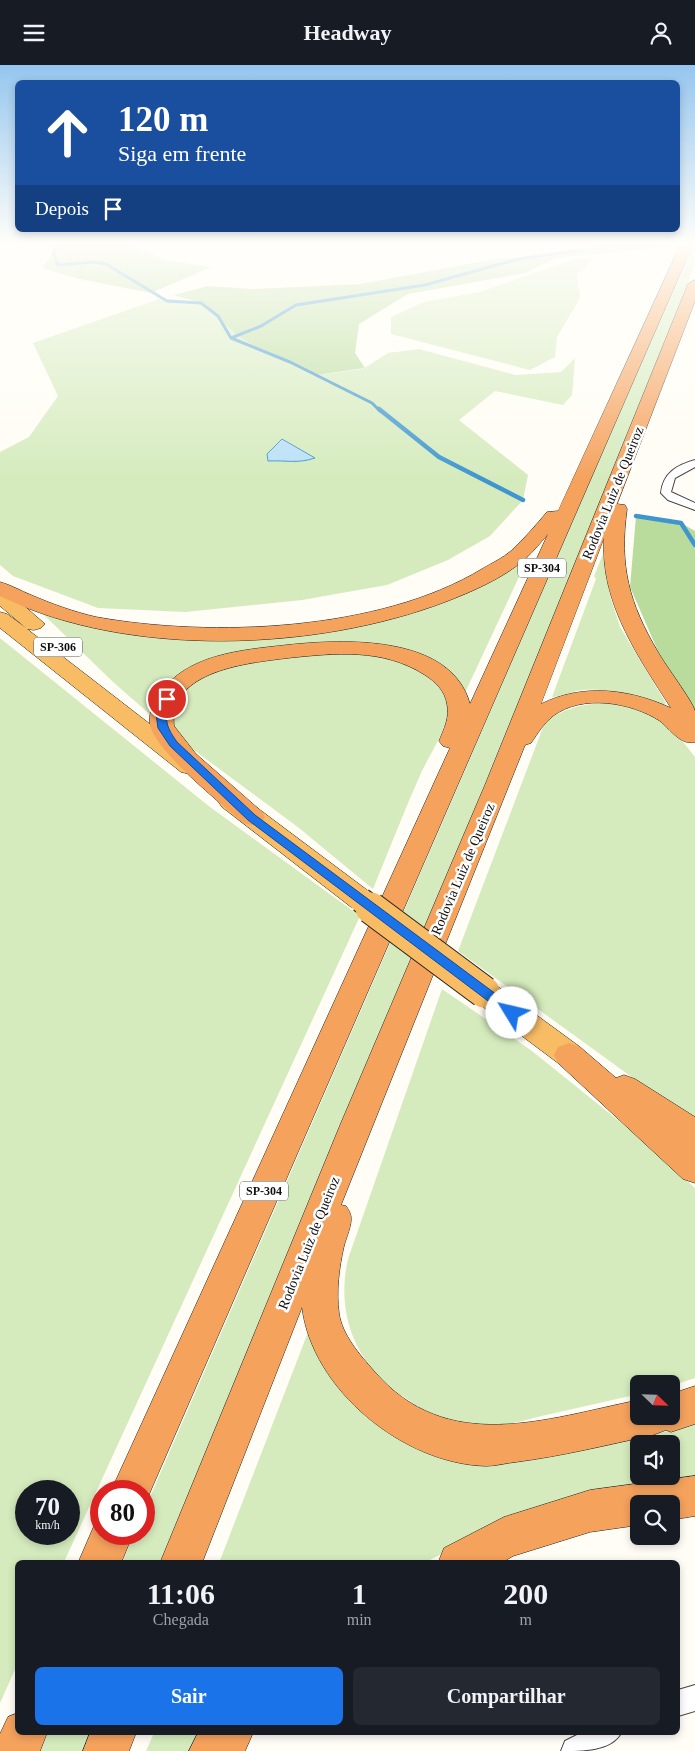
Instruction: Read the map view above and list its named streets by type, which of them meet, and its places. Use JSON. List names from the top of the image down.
{
  "streets": {
    "highway": ["Rodovia Luiz de Queiroz", "SP-304", "SP-306"]
  },
  "north": "bottom right",
  "page": {
    "header": "Headway",
    "turn": ["120 m", "Siga em frente"],
    "then": "Depois",
    "speed": "70 km/h",
    "limit": "80",
    "eta": [
      "11:06",
      "Chegada",
      "1",
      "min",
      "200",
      "m"
    ],
    "buttons": ["Sair", "Compartilhar"]
  }
}
